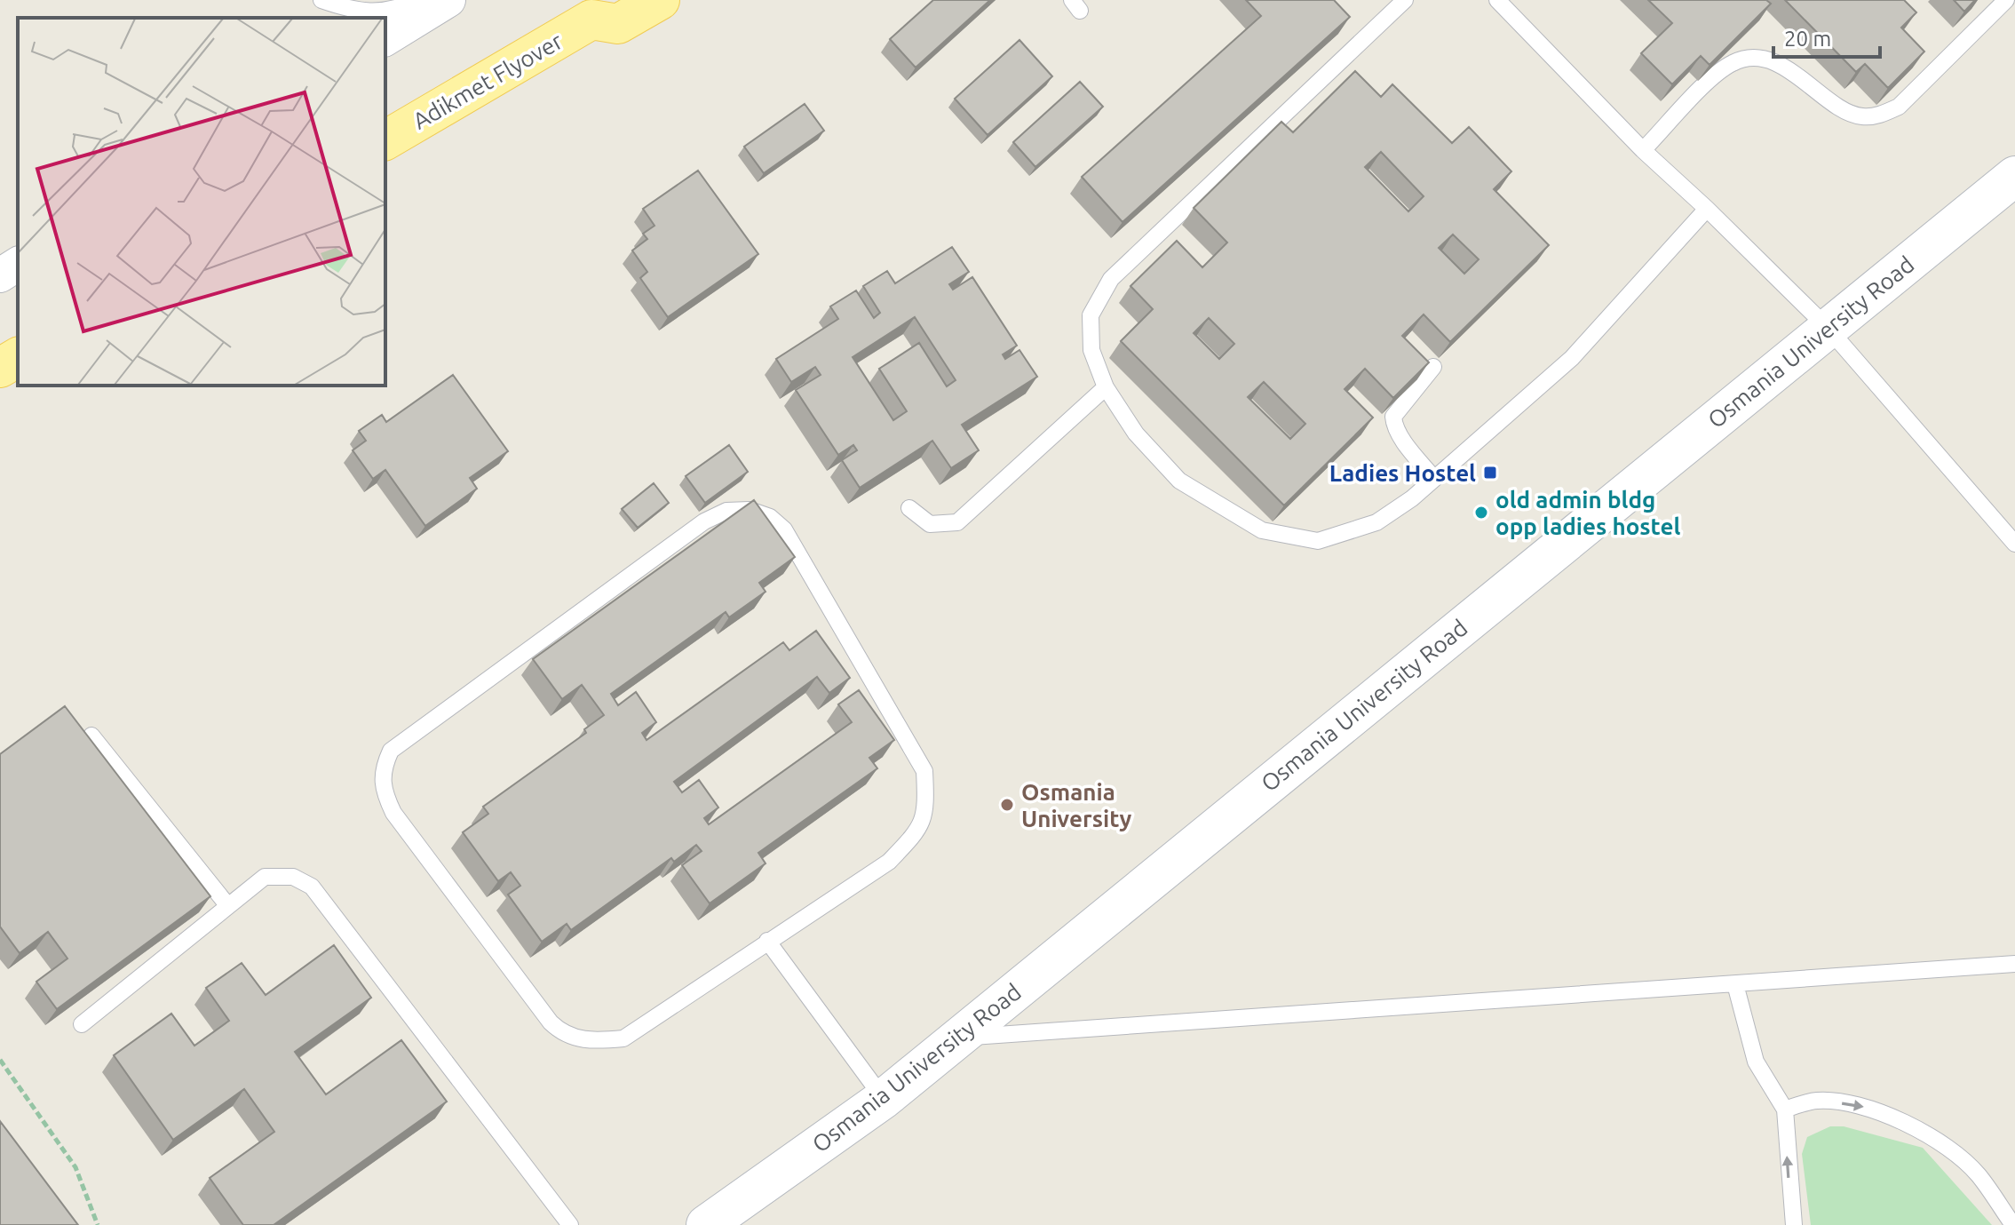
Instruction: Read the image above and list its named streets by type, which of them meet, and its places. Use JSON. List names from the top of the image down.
{
  "streets": {
    "main road": ["Adikmet Flyover", "Osmania University Road"]
  },
  "places": {
    "transit": ["Ladies Hostel"],
    "other": ["old admin bldg opp ladies hostel", "Osmania University"]
  },
  "scale_bar": "20 m"
}
